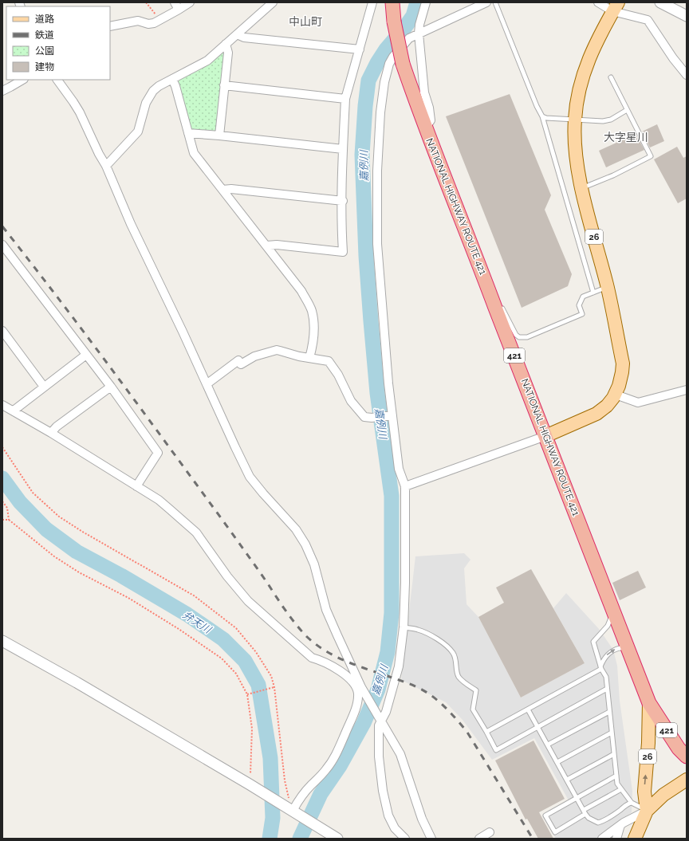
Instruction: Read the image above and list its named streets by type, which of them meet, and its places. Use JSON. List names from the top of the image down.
{
  "streets": {
    "highway": ["NATIONAL HIGHWAY ROUTE 421", "421"],
    "main road": ["26"]
  },
  "crossings": [
    ["NATIONAL HIGHWAY ROUTE 421", "26"]
  ],
  "districts": ["中山町", "大字星川"],
  "water": ["嘉例川", "弁天川"],
  "legend": [
    "道路",
    "鉄道",
    "公園",
    "建物"
  ]
}
